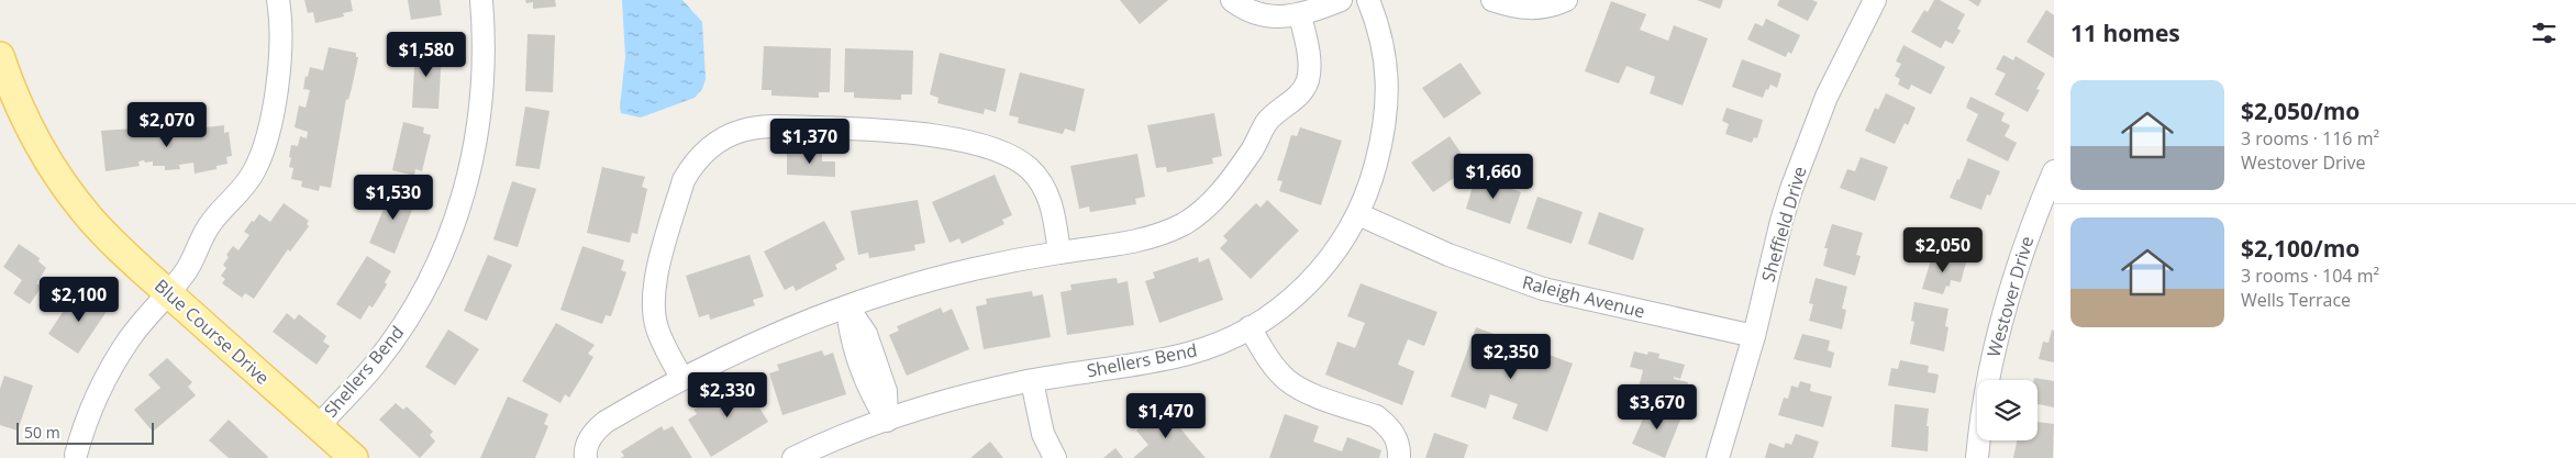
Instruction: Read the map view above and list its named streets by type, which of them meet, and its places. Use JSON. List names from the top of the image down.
{
  "streets": {
    "main road": ["Blue Course Drive"],
    "street": [
      "Sheffield Drive",
      "Raleigh Avenue",
      "Westover Drive",
      "Shellers Bend"
    ]
  },
  "crossings": [
    ["Sheffield Drive", "Raleigh Avenue"],
    ["Raleigh Avenue", "Shellers Bend"],
    ["Blue Course Drive", "Shellers Bend"]
  ],
  "scale_bar": "50 m",
  "page": {
    "heading": "11 homes",
    "price": [
      "$1,580",
      "$2,070",
      "$1,370",
      "$1,660",
      "$1,530",
      "$2,050",
      "$2,100",
      "$2,350",
      "$2,330",
      "$3,670",
      "$1,470"
    ],
    "list": [
      {
        "name": "$2,050/mo",
        "note": "3 rooms · 116 m² · Westover Drive"
      },
      {
        "name": "$2,100/mo",
        "note": "3 rooms · 104 m² · Wells Terrace"
      }
    ],
    "scale": "50 m"
  }
}
